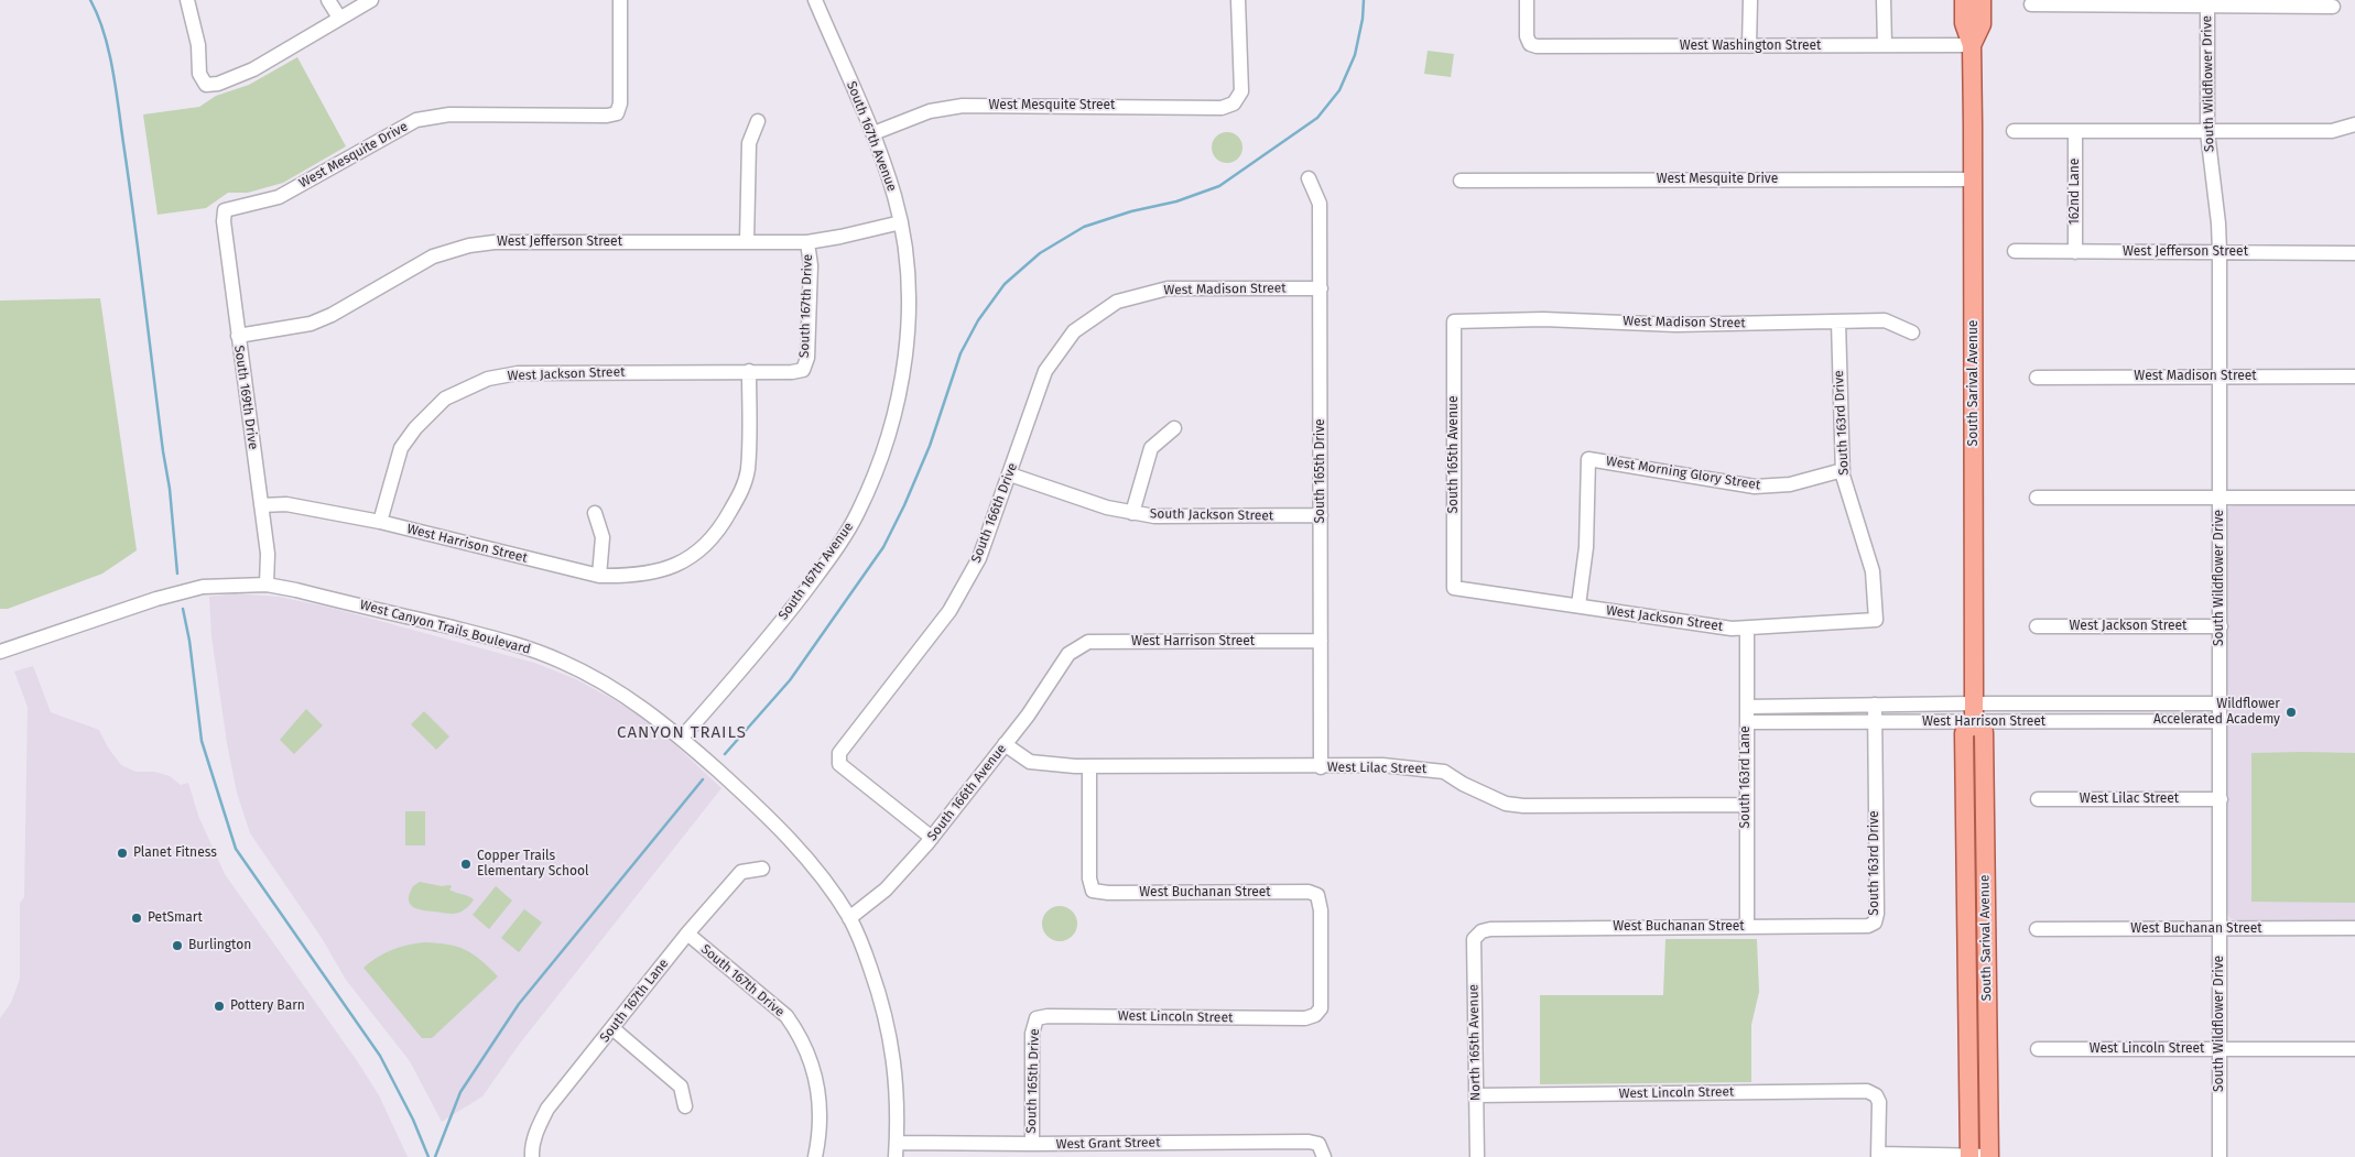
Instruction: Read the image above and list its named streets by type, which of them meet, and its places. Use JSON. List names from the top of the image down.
{
  "streets": {
    "main road": ["South Sarival Avenue"],
    "street": [
      "West Washington Street",
      "South Wildflower Drive",
      "West Mesquite Street",
      "South 167th Avenue",
      "West Mesquite Drive",
      "162nd Lane",
      "West Jefferson Street",
      "West Madison Street",
      "South 167th Drive",
      "West Jackson Street",
      "South 169th Drive",
      "South 163rd Drive",
      "South 165th Avenue",
      "South 165th Drive",
      "West Morning Glory Street",
      "South 166th Drive",
      "South Jackson Street",
      "West Harrison Street",
      "West Canyon Trails Boulevard",
      "West Lilac Street",
      "South 163rd Lane",
      "South 166th Avenue",
      "West Buchanan Street",
      "South 167th Lane",
      "West Lincoln Street",
      "North 165th Avenue",
      "West Grant Street"
    ]
  },
  "crossings": [
    ["West Washington Street", "South Sarival Avenue"],
    ["South Wildflower Drive", "West Jefferson Street"],
    ["South Wildflower Drive", "West Madison Street"],
    ["South Wildflower Drive", "West Jackson Street"],
    ["South Wildflower Drive", "West Harrison Street"],
    ["South Wildflower Drive", "West Lilac Street"],
    ["South Wildflower Drive", "West Buchanan Street"],
    ["South Wildflower Drive", "West Lincoln Street"],
    ["West Mesquite Street", "South 167th Avenue"],
    ["South 167th Avenue", "West Jefferson Street"],
    ["South 167th Avenue", "West Canyon Trails Boulevard"],
    ["West Mesquite Drive", "South Sarival Avenue"],
    ["West Mesquite Drive", "South 169th Drive"],
    ["162nd Lane", "West Jefferson Street"],
    ["West Jefferson Street", "South 167th Drive"],
    ["West Jefferson Street", "South 169th Drive"],
    ["West Madison Street", "South 163rd Drive"],
    ["West Madison Street", "South 165th Avenue"],
    ["West Madison Street", "South 165th Drive"],
    ["West Madison Street", "South 166th Drive"],
    ["South 167th Drive", "West Jackson Street"],
    ["South 167th Drive", "South 167th Lane"],
    ["West Jackson Street", "South 163rd Drive"],
    ["West Jackson Street", "South 165th Avenue"],
    ["West Jackson Street", "West Morning Glory Street"],
    ["West Jackson Street", "West Harrison Street"],
    ["West Jackson Street", "South 163rd Lane"],
    ["South Sarival Avenue", "West Harrison Street"],
    ["South 169th Drive", "West Harrison Street"],
    ["South 169th Drive", "West Canyon Trails Boulevard"],
    ["South 163rd Drive", "West Morning Glory Street"],
    ["South 163rd Drive", "West Harrison Street"],
    ["South 163rd Drive", "West Buchanan Street"],
    ["South 165th Drive", "South Jackson Street"],
    ["South 165th Drive", "West Harrison Street"],
    ["South 165th Drive", "West Lilac Street"],
    ["South 165th Drive", "West Lincoln Street"],
    ["South 165th Drive", "West Grant Street"],
    ["South 166th Drive", "South Jackson Street"],
    ["South 166th Drive", "South 166th Avenue"],
    ["West Harrison Street", "South 163rd Lane"],
    ["West Harrison Street", "South 166th Avenue"],
    ["West Canyon Trails Boulevard", "South 166th Avenue"],
    ["West Canyon Trails Boulevard", "West Grant Street"],
    ["West Lilac Street", "South 163rd Lane"],
    ["West Lilac Street", "South 166th Avenue"],
    ["West Lilac Street", "West Buchanan Street"],
    ["South 163rd Lane", "West Buchanan Street"],
    ["West Buchanan Street", "West Lincoln Street"],
    ["West Buchanan Street", "North 165th Avenue"],
    ["West Lincoln Street", "North 165th Avenue"]
  ],
  "districts": ["CANYON TRAILS"],
  "places": [
    "Wildflower Accelerated Academy",
    "Planet Fitness",
    "Copper Trails Elementary School",
    "PetSmart",
    "Burlington",
    "Pottery Barn"
  ]
}
